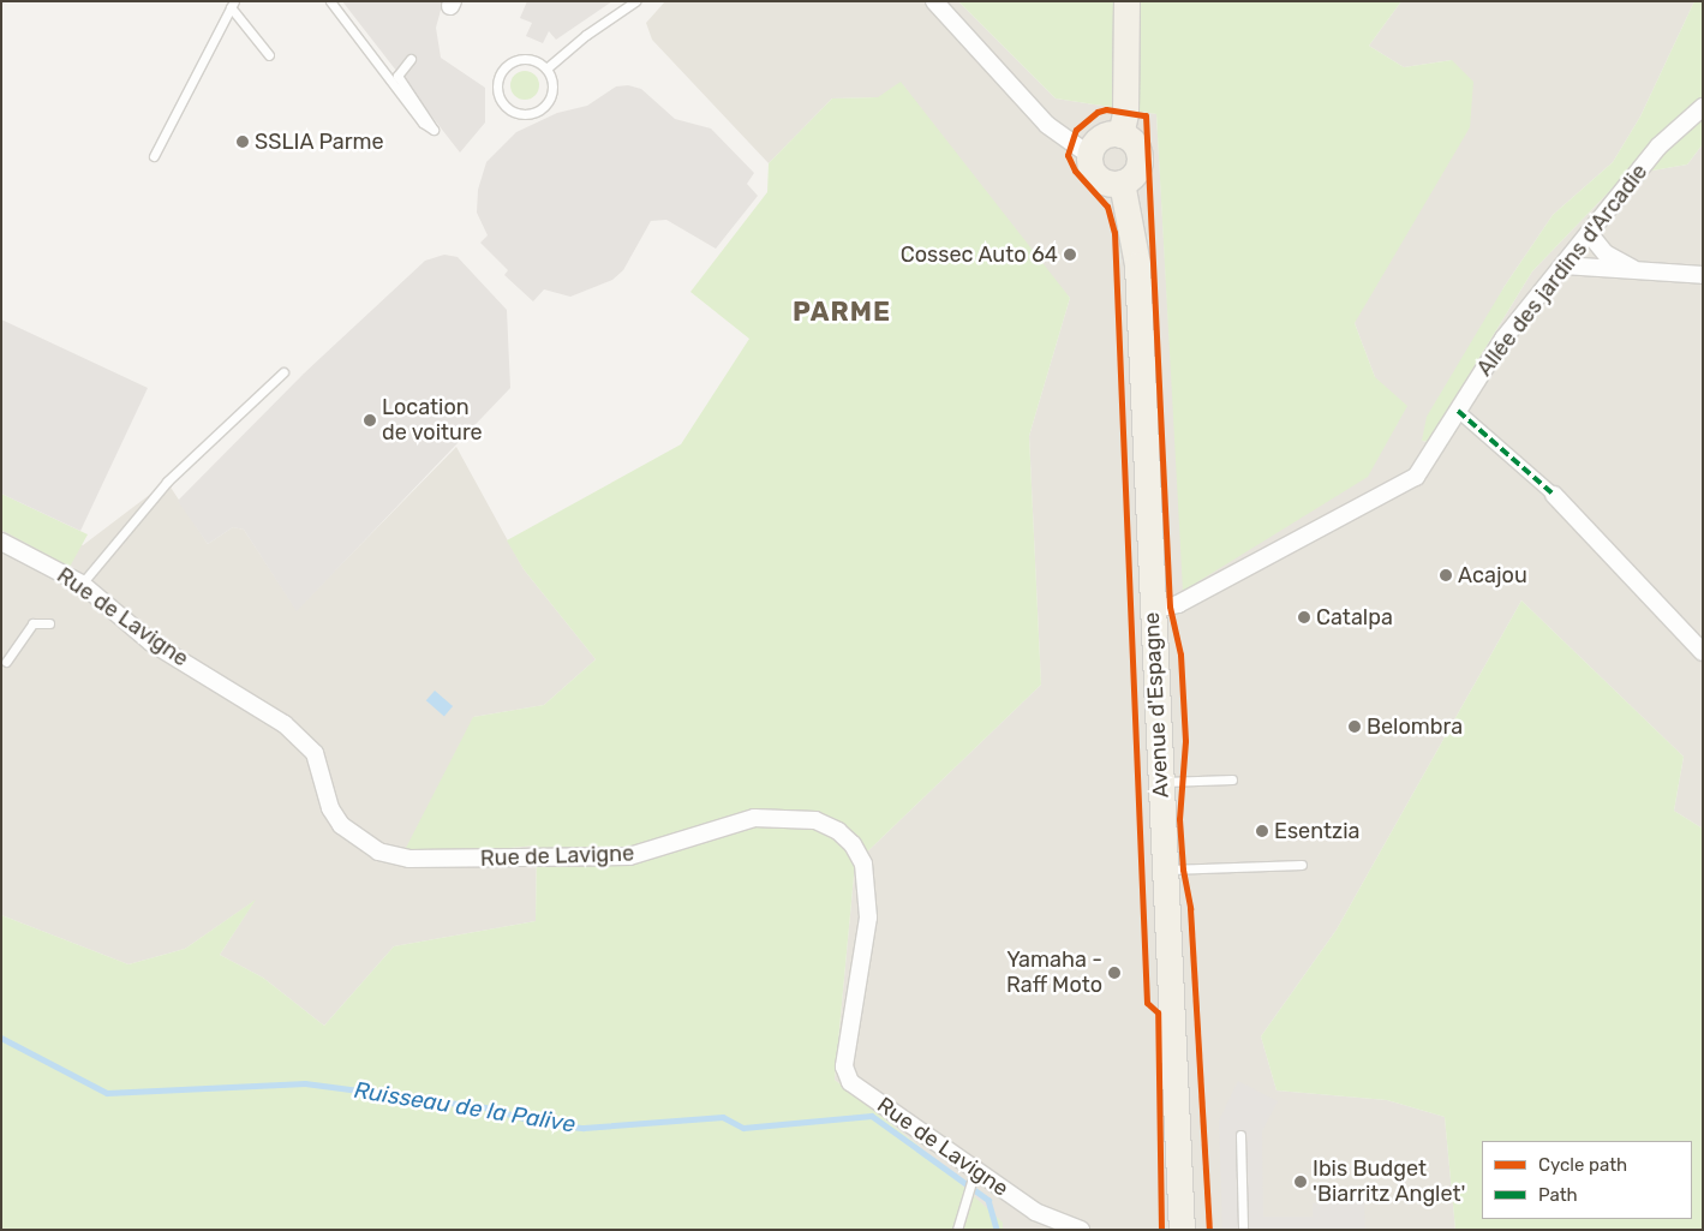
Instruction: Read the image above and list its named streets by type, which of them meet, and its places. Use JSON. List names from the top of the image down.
{
  "streets": {
    "main road": ["Avenue d'Espagne"],
    "street": ["Allée des jardins d'Arcadie", "Rue de Lavigne"]
  },
  "crossings": [
    ["Allée des jardins d'Arcadie", "Avenue d'Espagne"]
  ],
  "districts": ["PARME"],
  "water": ["Ruisseau de la Palive"],
  "places": [
    "SSLIA Parme",
    "Cossec Auto 64",
    "Location de voiture",
    "Acajou",
    "Catalpa",
    "Belombra",
    "Esentzia",
    "Yamaha - Raff Moto",
    "Ibis Budget 'Biarritz Anglet'"
  ],
  "legend": ["Cycle path", "Path"]
}
